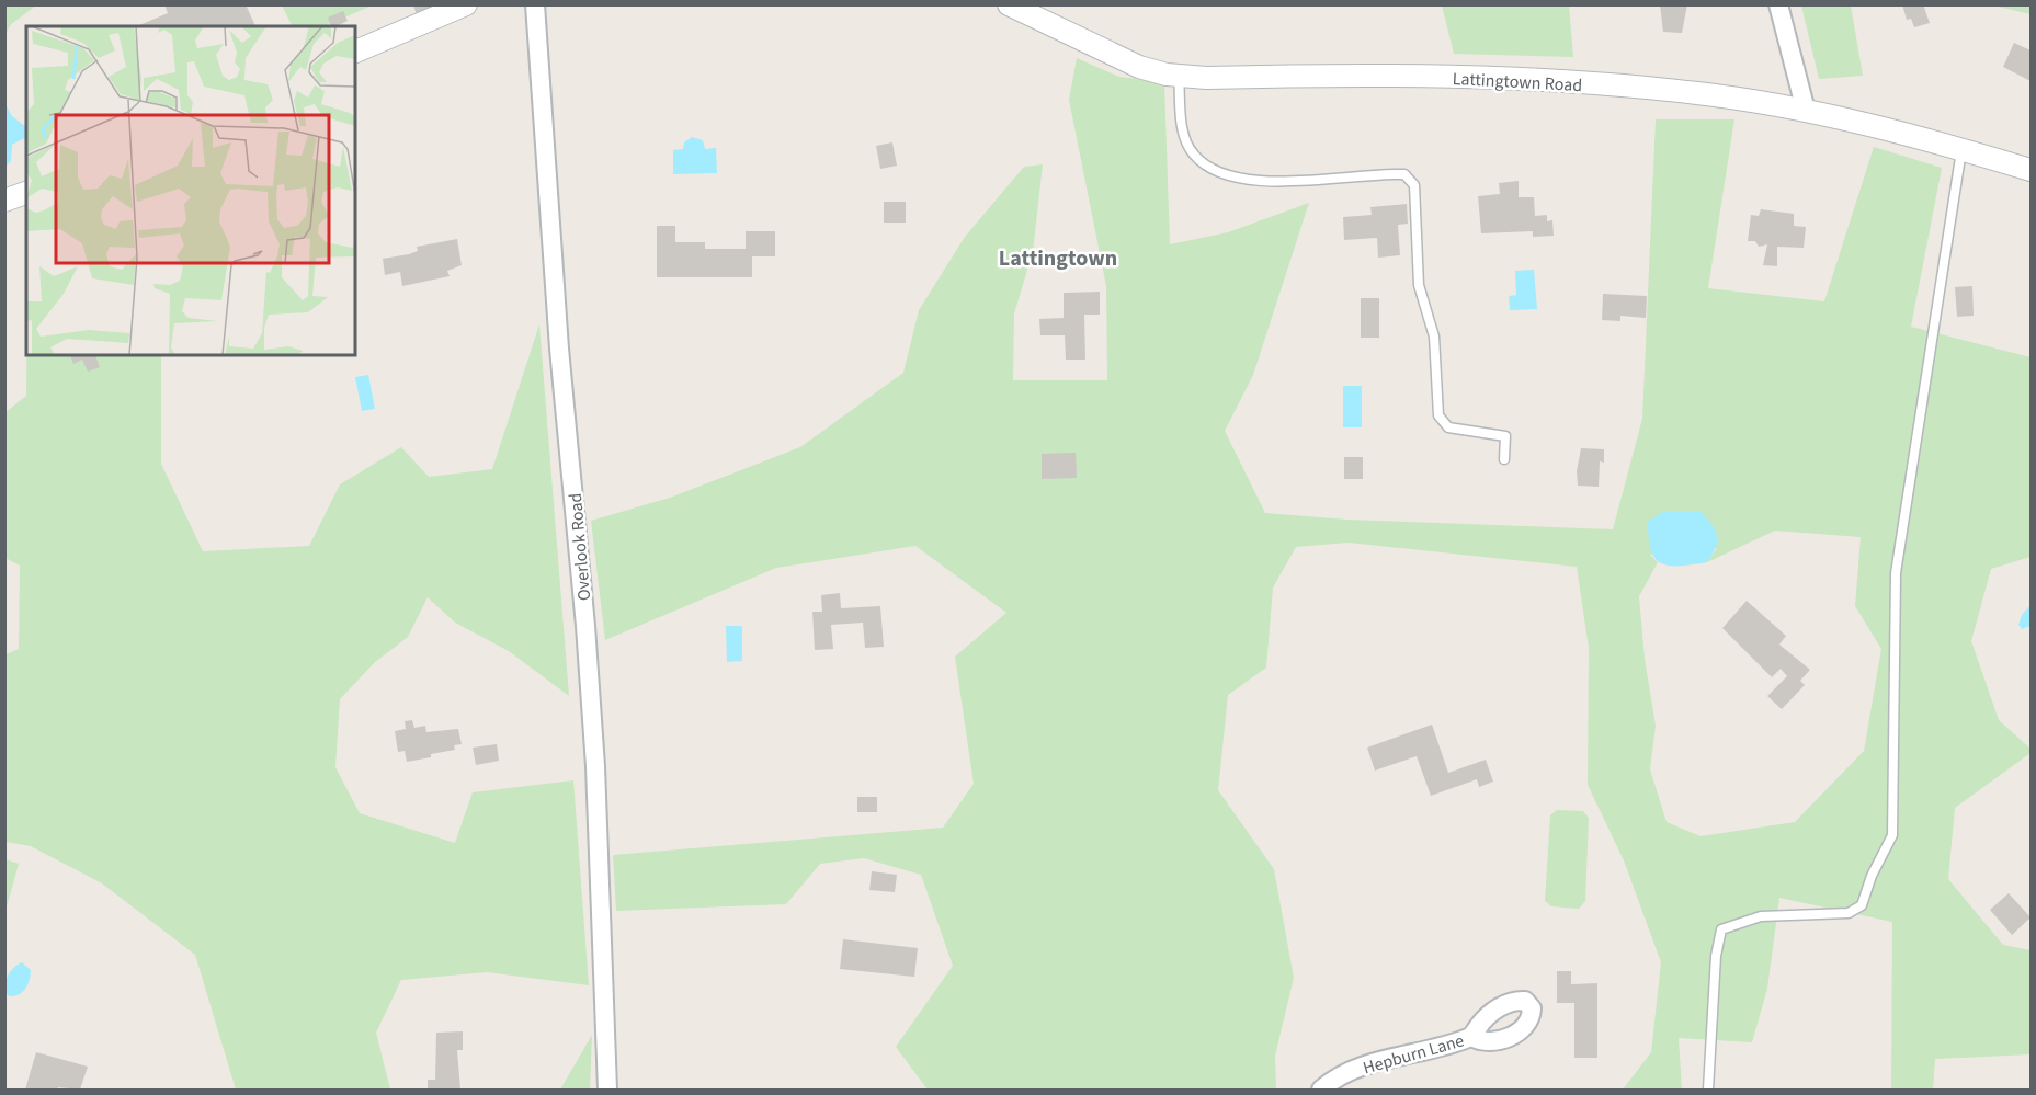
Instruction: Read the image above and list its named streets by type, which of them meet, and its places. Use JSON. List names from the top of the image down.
{
  "streets": {
    "street": ["Lattingtown Road", "Overlook Road", "Hepburn Lane"]
  },
  "districts": ["Lattingtown"]
}
